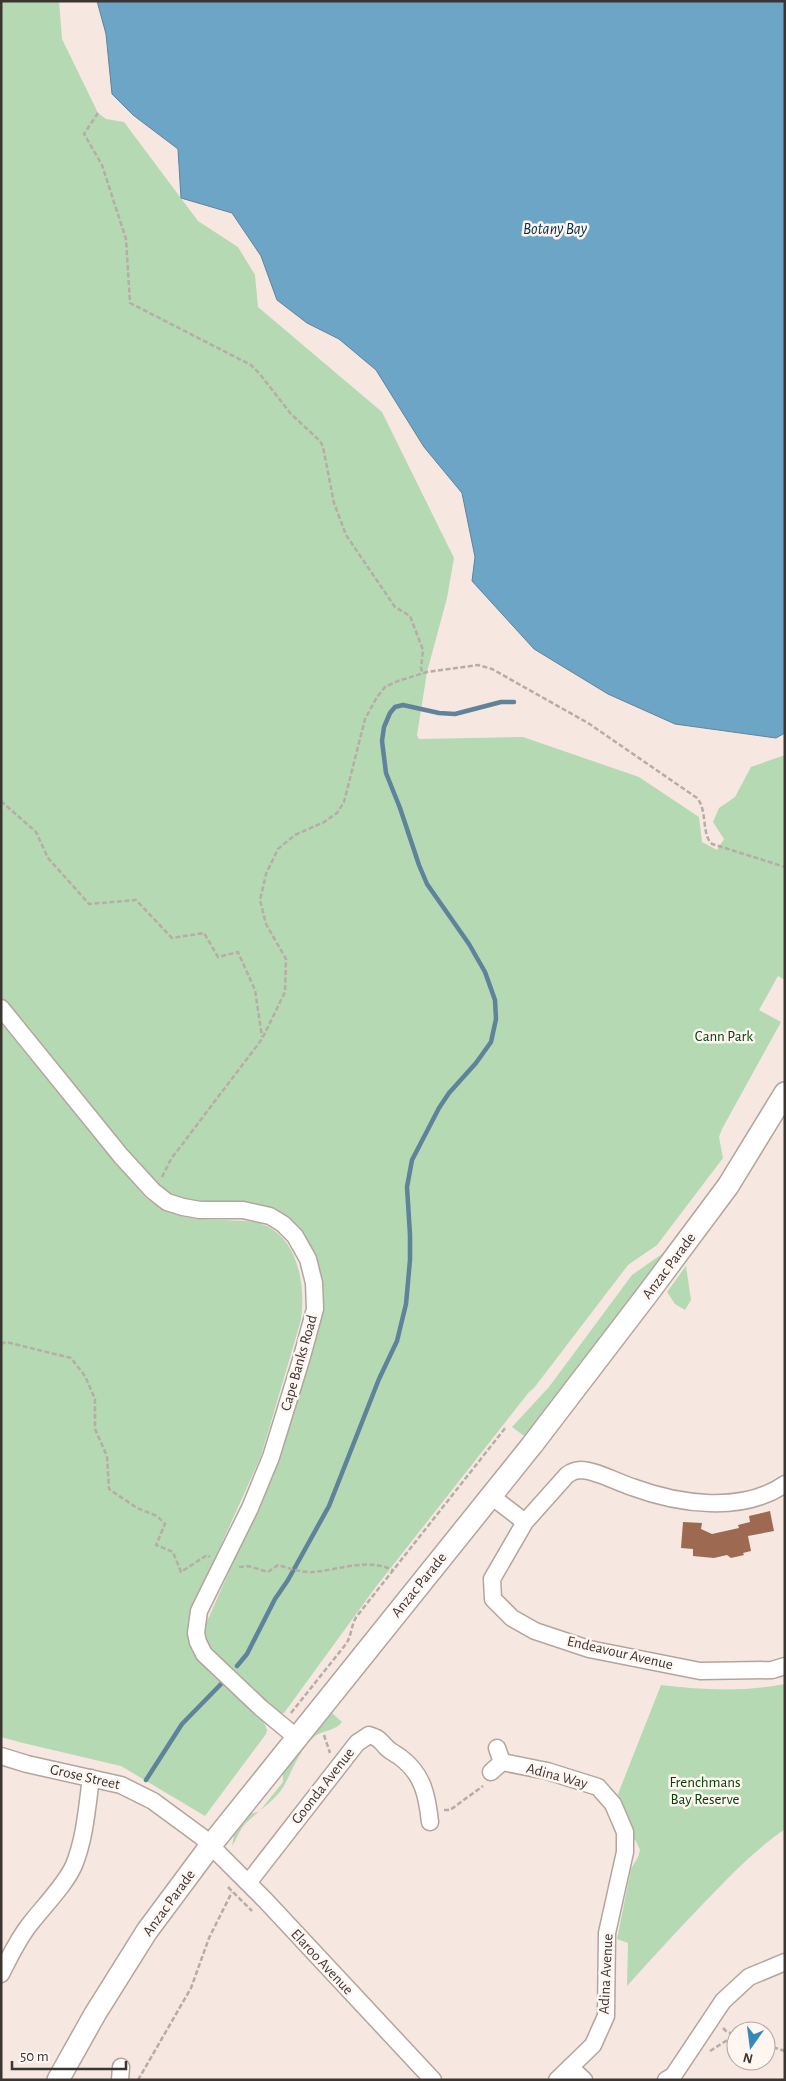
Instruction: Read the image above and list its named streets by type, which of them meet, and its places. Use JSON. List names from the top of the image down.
{
  "streets": {
    "main road": ["Anzac Parade"],
    "street": [
      "Cape Banks Road",
      "Endeavour Avenue",
      "Adina Way",
      "Grose Street",
      "Goonda Avenue",
      "Elaroo Avenue",
      "Adina Avenue"
    ]
  },
  "crossings": [
    ["Anzac Parade", "Cape Banks Road"],
    ["Anzac Parade", "Grose Street"],
    ["Anzac Parade", "Elaroo Avenue"],
    ["Adina Way", "Adina Avenue"],
    ["Grose Street", "Elaroo Avenue"],
    ["Goonda Avenue", "Elaroo Avenue"]
  ],
  "water": ["Botany Bay"],
  "parks": ["Cann Park", "Frenchmans Bay Reserve"],
  "scale_bar": "50 m",
  "north": "bottom"
}
